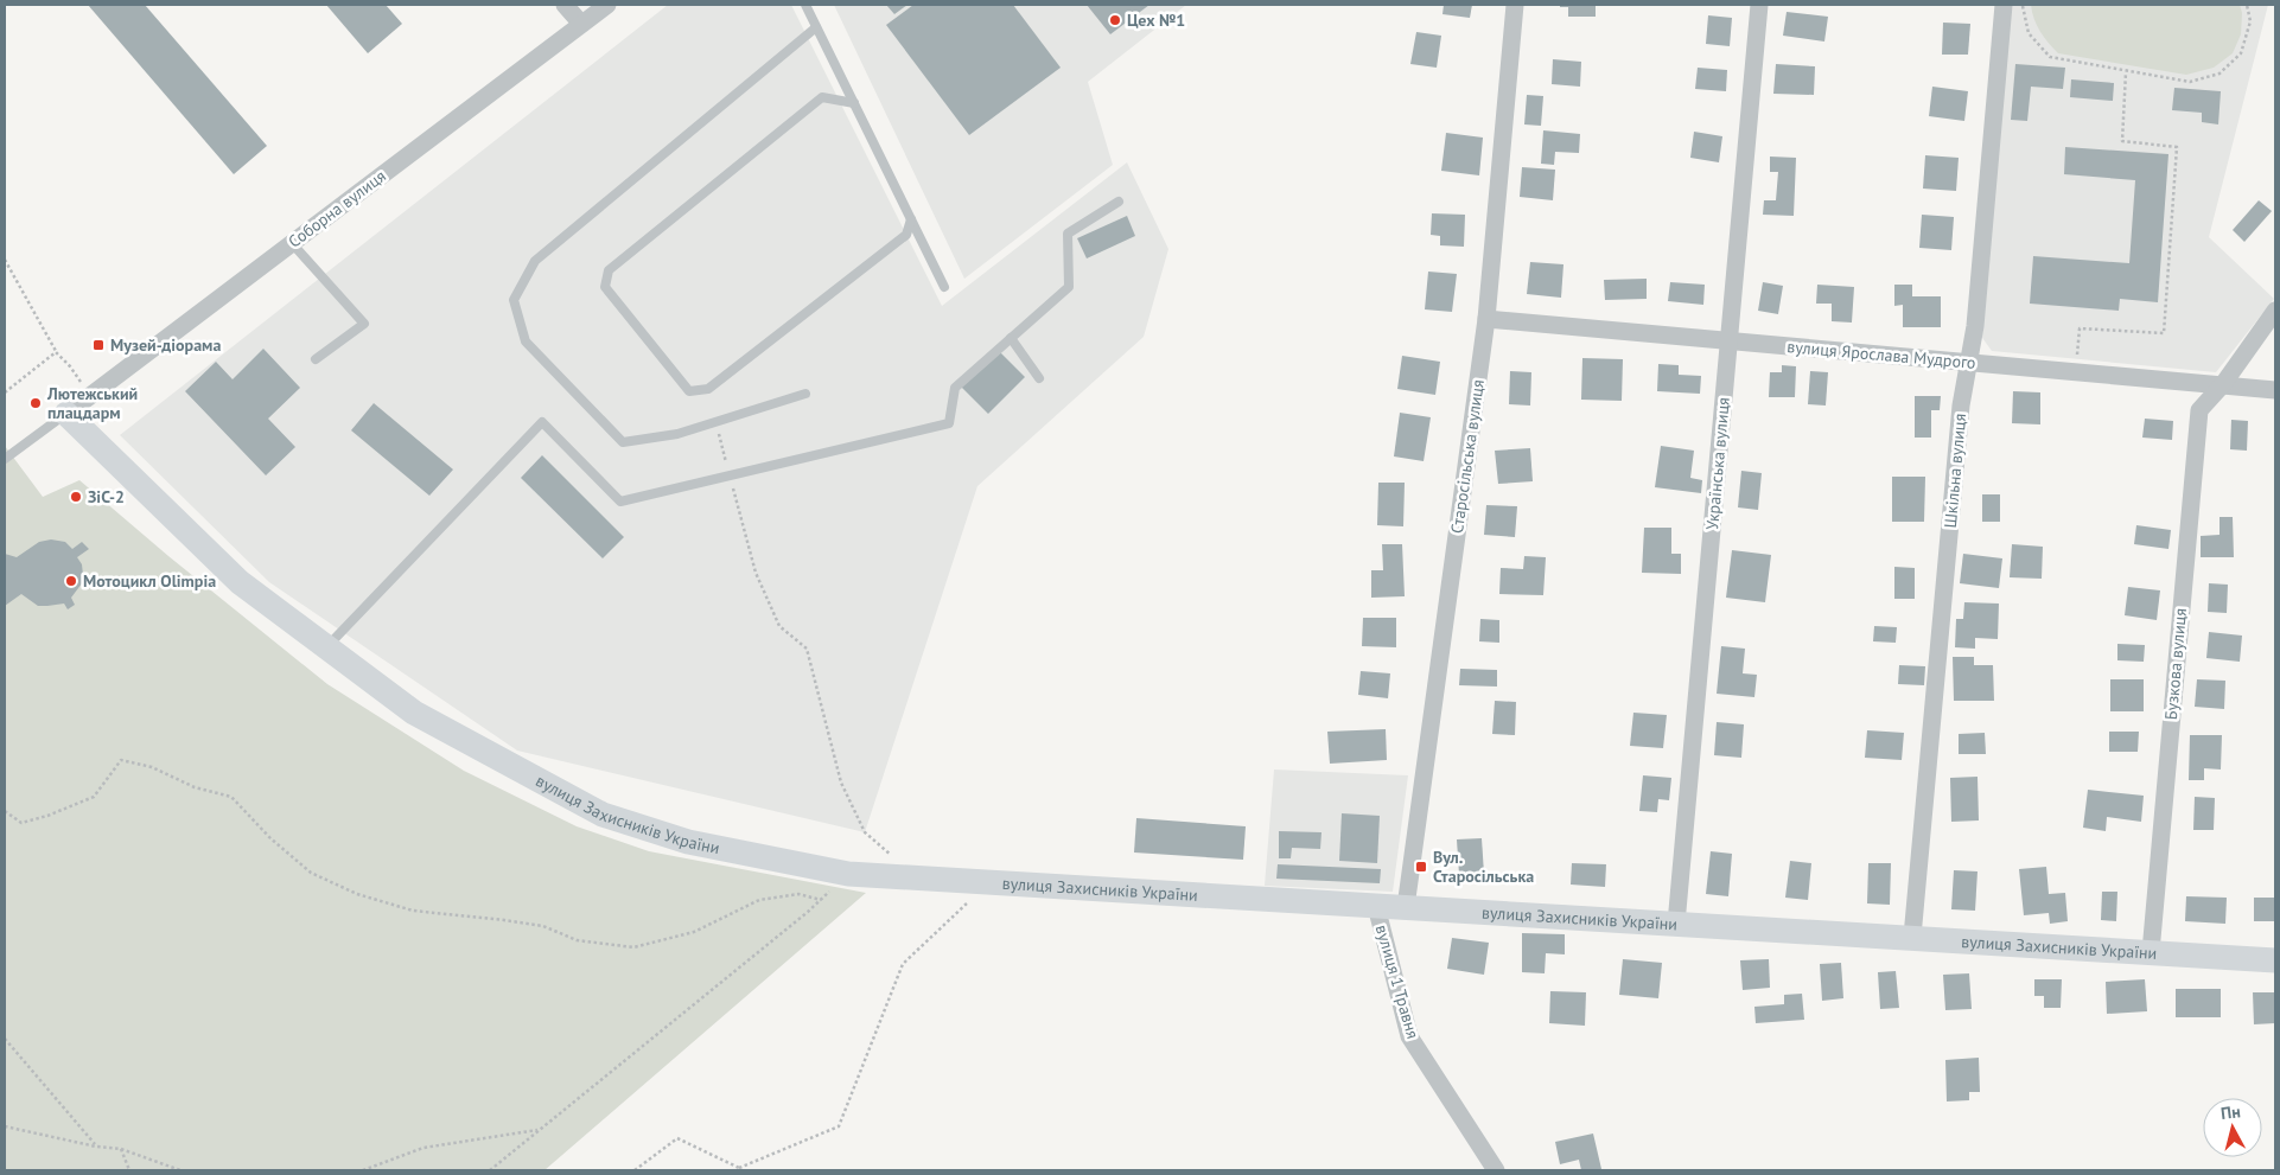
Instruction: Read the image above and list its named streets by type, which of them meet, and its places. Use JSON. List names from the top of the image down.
{
  "streets": {
    "street": [
      "Соборна вулиця",
      "вулиця Ярослава Мудрого",
      "Старосільська вулиця",
      "Українська вулиця",
      "Шкільна вулиця",
      "Бузкова вулиця",
      "вулиця Захисників України",
      "вулиця 1 Травня"
    ]
  },
  "crossings": [
    ["Соборна вулиця", "вулиця Захисників України"],
    ["вулиця Ярослава Мудрого", "Старосільська вулиця"],
    ["вулиця Ярослава Мудрого", "Українська вулиця"],
    ["вулиця Ярослава Мудрого", "Шкільна вулиця"],
    ["вулиця Ярослава Мудрого", "Бузкова вулиця"],
    ["Старосільська вулиця", "вулиця Захисників України"],
    ["Старосільська вулиця", "вулиця 1 Травня"],
    ["Українська вулиця", "вулиця Захисників України"],
    ["Шкільна вулиця", "вулиця Захисників України"],
    ["Бузкова вулиця", "вулиця Захисників України"],
    ["вулиця Захисників України", "вулиця 1 Травня"]
  ],
  "places": {
    "other": [
      "Цех №1",
      "Лютежський плацдарм",
      "ЗіС-2",
      "Мотоцикл Olimpia"
    ],
    "transit": ["Музей-діорама", "Вул. Старосільська"]
  },
  "north": "top"
}
